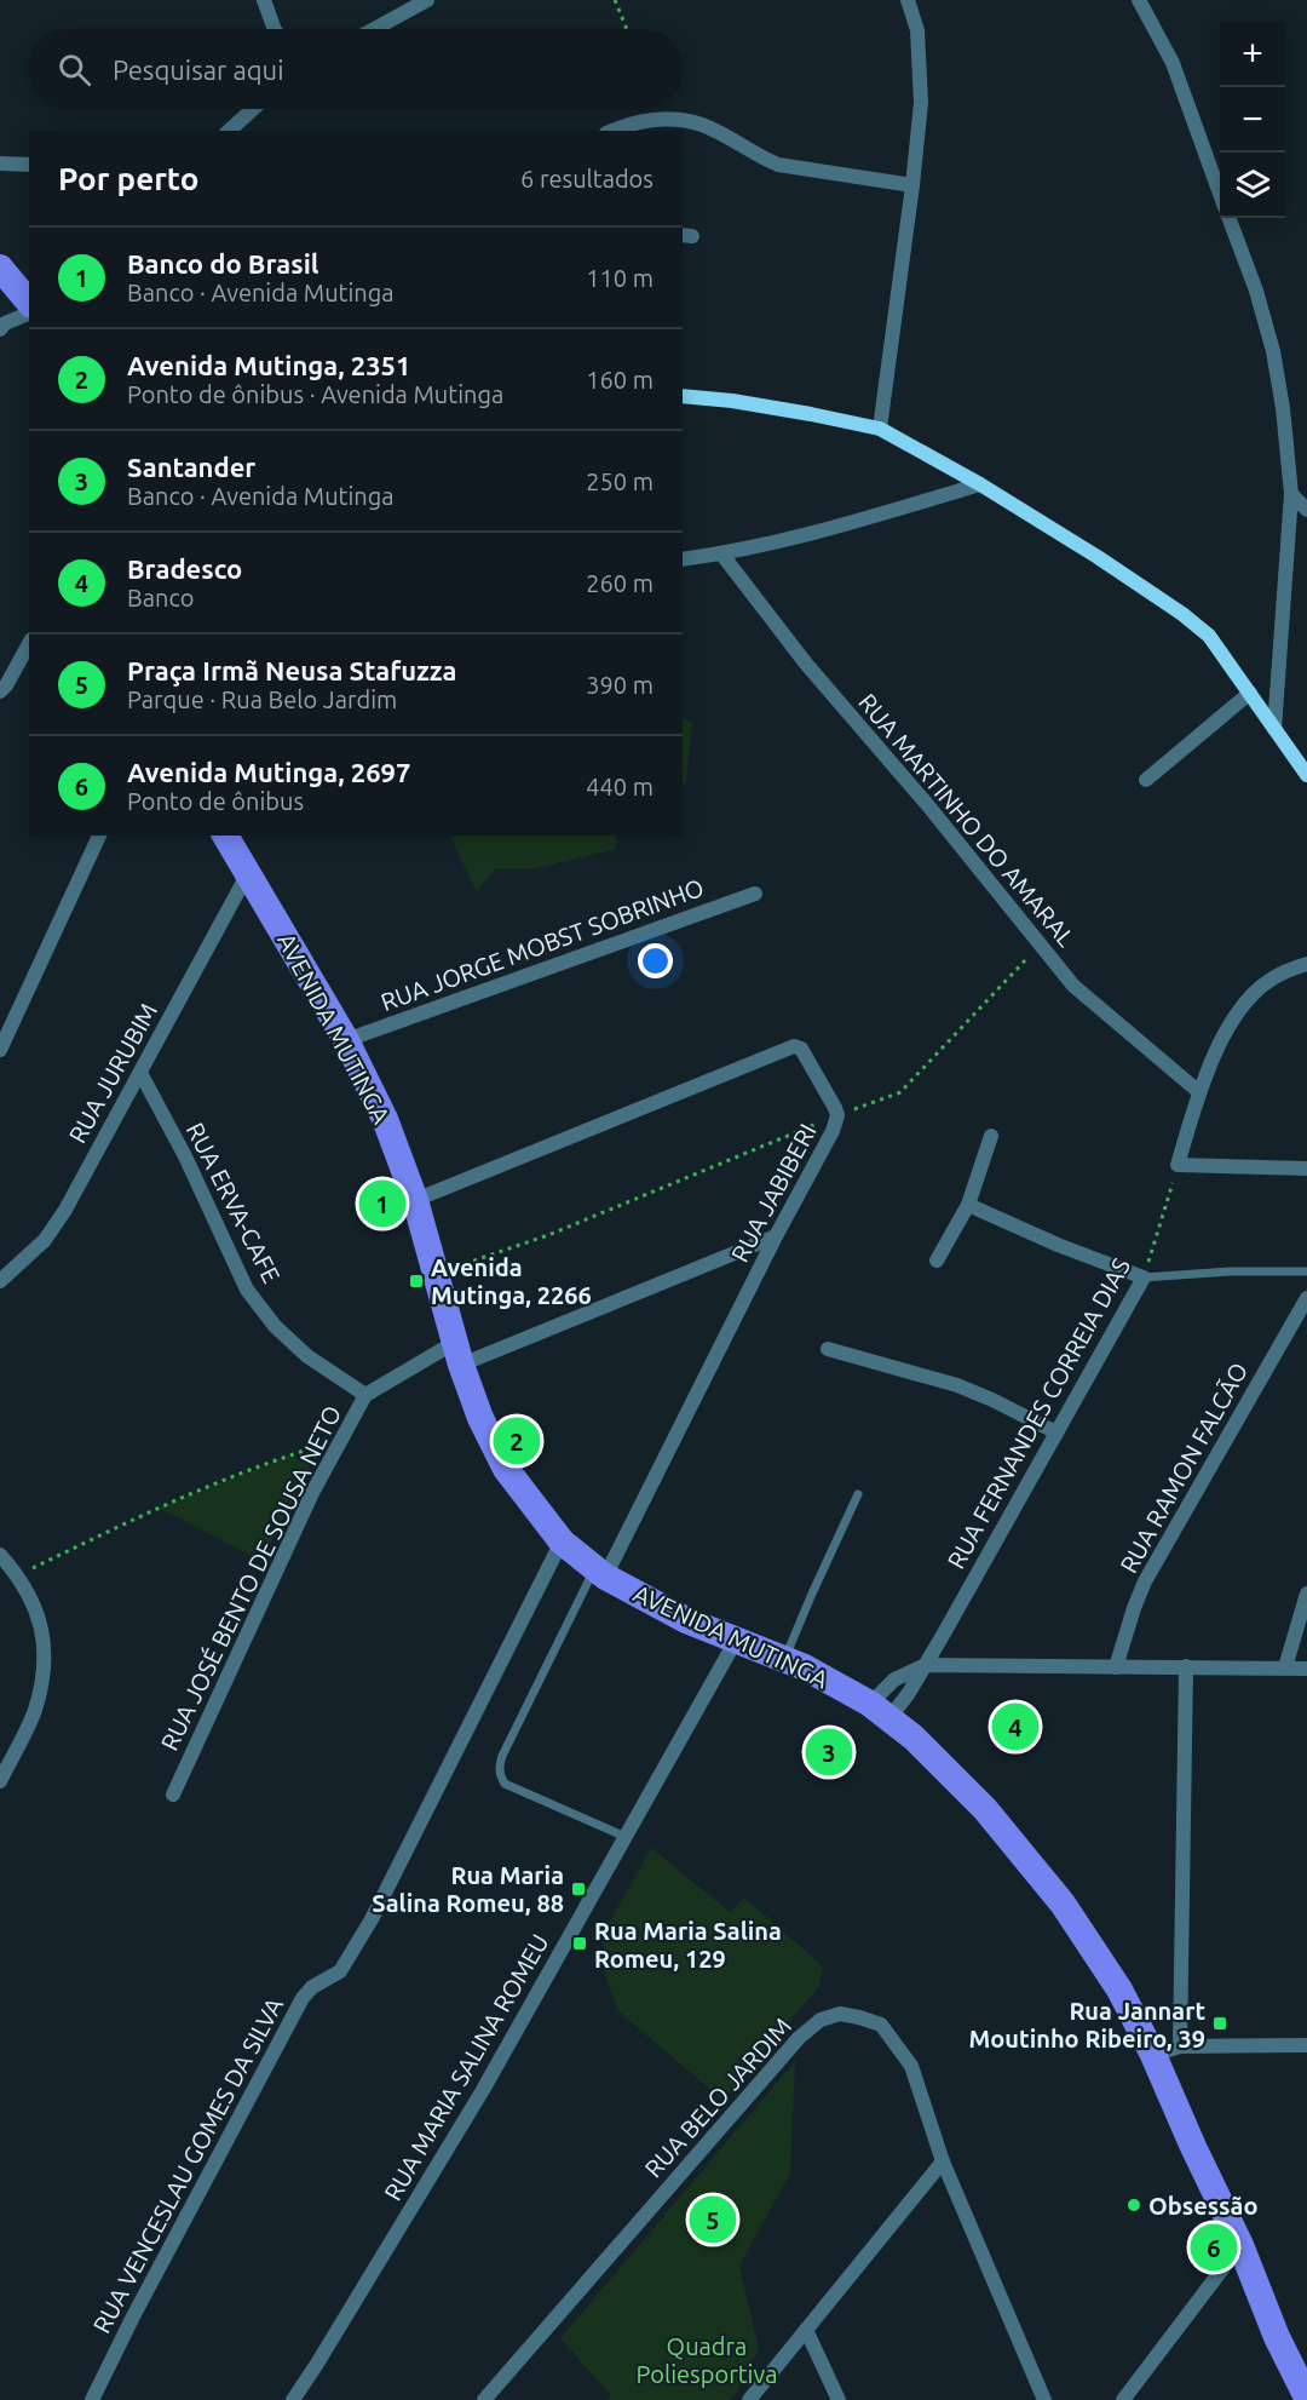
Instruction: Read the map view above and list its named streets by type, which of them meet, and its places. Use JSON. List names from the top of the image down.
{
  "streets": {
    "main road": ["AVENIDA MUTINGA"],
    "street": [
      "RUA MARTINHO DO AMARAL",
      "RUA JORGE MOBST SOBRINHO",
      "RUA JURUBIM",
      "RUA JABIBERI",
      "RUA ERVA-CAFE",
      "RUA FERNANDES CORREIA DIAS",
      "RUA RAMON FALCÃO",
      "RUA JOSÉ BENTO DE SOUSA NETO",
      "RUA MARIA SALINA ROMEU",
      "RUA BELO JARDIM",
      "RUA VENCESLAU GOMES DA SILVA"
    ]
  },
  "crossings": [
    ["RUA JORGE MOBST SOBRINHO", "AVENIDA MUTINGA"],
    ["AVENIDA MUTINGA", "RUA JURUBIM"],
    ["AVENIDA MUTINGA", "RUA JABIBERI"],
    ["AVENIDA MUTINGA", "RUA FERNANDES CORREIA DIAS"],
    ["AVENIDA MUTINGA", "RUA JOSÉ BENTO DE SOUSA NETO"],
    ["AVENIDA MUTINGA", "RUA MARIA SALINA ROMEU"],
    ["AVENIDA MUTINGA", "RUA VENCESLAU GOMES DA SILVA"],
    ["RUA JURUBIM", "RUA ERVA-CAFE"],
    ["RUA JABIBERI", "RUA JOSÉ BENTO DE SOUSA NETO"],
    ["RUA ERVA-CAFE", "RUA JOSÉ BENTO DE SOUSA NETO"]
  ],
  "parks": ["Quadra Poliesportiva"],
  "places": {
    "transit": [
      "Avenida Mutinga, 2266",
      "Rua Maria Salina Romeu, 88",
      "Rua Maria Salina Romeu, 129",
      "Rua Jannart Moutinho Ribeiro, 39"
    ],
    "other": ["Obsessão"]
  },
  "page": {
    "map_buttons": ["+", "−"],
    "search": "Pesquisar aqui",
    "heading": ["Por perto", "6 resultados"],
    "list": [
      {
        "mark": "1",
        "name": "Banco do Brasil",
        "note": "Banco · Avenida Mutinga",
        "value": "110 m"
      },
      {
        "mark": "2",
        "name": "Avenida Mutinga, 2351",
        "note": "Ponto de ônibus · Avenida Mutinga",
        "value": "160 m"
      },
      {
        "mark": "3",
        "name": "Santander",
        "note": "Banco · Avenida Mutinga",
        "value": "250 m"
      },
      {
        "mark": "4",
        "name": "Bradesco",
        "note": "Banco",
        "value": "260 m"
      },
      {
        "mark": "5",
        "name": "Praça Irmã Neusa Stafuzza",
        "note": "Parque · Rua Belo Jardim",
        "value": "390 m"
      },
      {
        "mark": "6",
        "name": "Avenida Mutinga, 2697",
        "note": "Ponto de ônibus",
        "value": "440 m"
      }
    ],
    "pins": [
      "1",
      "2",
      "4",
      "3",
      "5",
      "6"
    ]
  }
}
